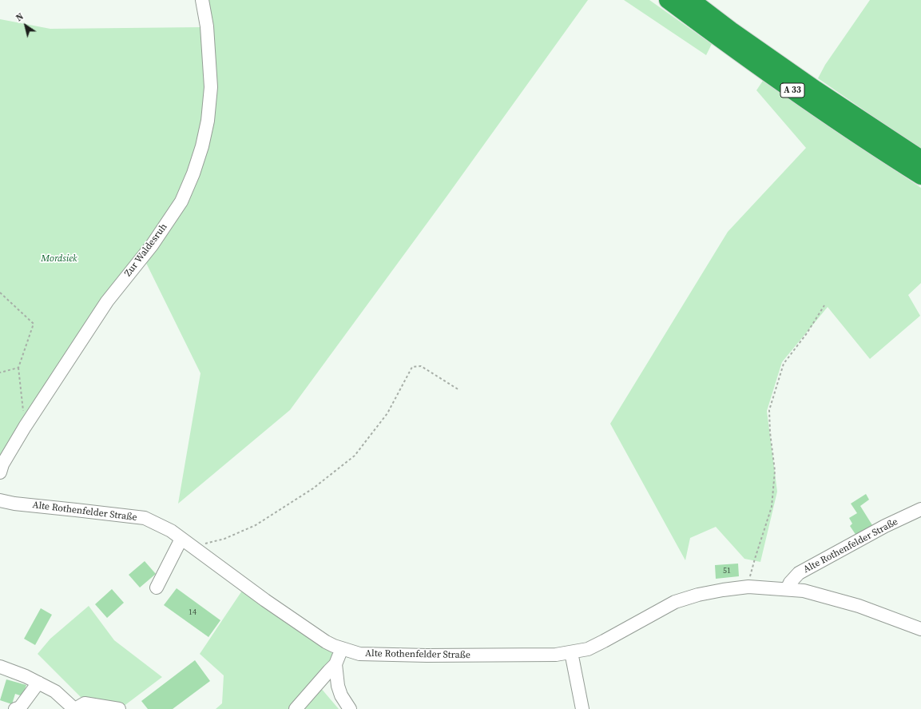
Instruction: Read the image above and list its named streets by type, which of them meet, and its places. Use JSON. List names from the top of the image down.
{
  "streets": {
    "highway": ["A 33"],
    "street": ["Zur Waldesruh", "Alte Rothenfelder Straße"]
  },
  "parks": ["Mordsiek"],
  "house_numbers": ["51", "14"],
  "north": "top left"
}
